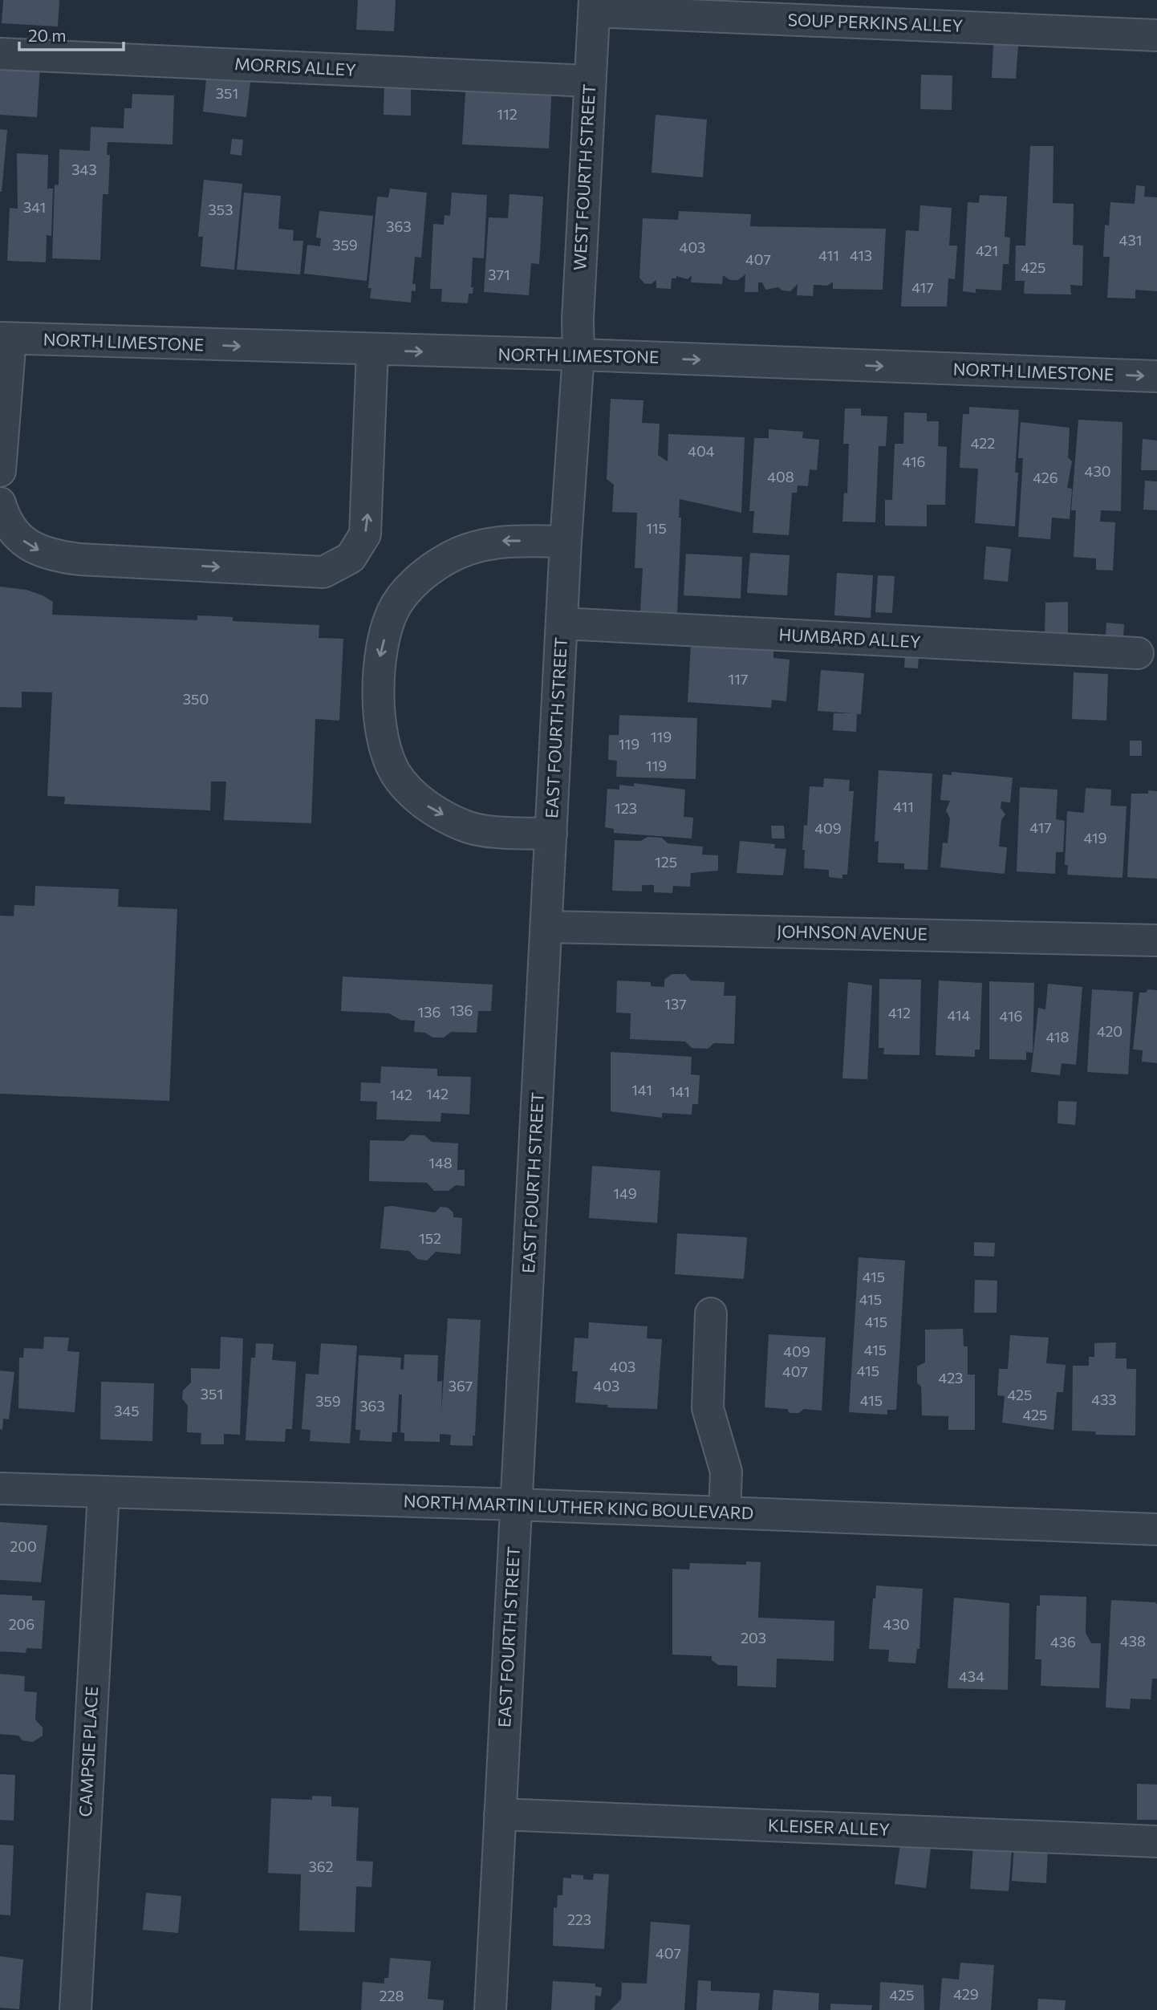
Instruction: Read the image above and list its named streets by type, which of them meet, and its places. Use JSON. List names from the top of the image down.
{
  "streets": {
    "street": [
      "SOUP PERKINS ALLEY",
      "MORRIS ALLEY",
      "WEST FOURTH STREET",
      "NORTH LIMESTONE",
      "HUMBARD ALLEY",
      "EAST FOURTH STREET",
      "JOHNSON AVENUE",
      "NORTH MARTIN LUTHER KING BOULEVARD",
      "CAMPSIE PLACE",
      "KLEISER ALLEY"
    ]
  },
  "crossings": [
    ["SOUP PERKINS ALLEY", "WEST FOURTH STREET"],
    ["MORRIS ALLEY", "WEST FOURTH STREET"],
    ["WEST FOURTH STREET", "NORTH LIMESTONE"],
    ["WEST FOURTH STREET", "EAST FOURTH STREET"],
    ["NORTH LIMESTONE", "EAST FOURTH STREET"],
    ["HUMBARD ALLEY", "EAST FOURTH STREET"],
    ["EAST FOURTH STREET", "JOHNSON AVENUE"],
    ["EAST FOURTH STREET", "NORTH MARTIN LUTHER KING BOULEVARD"],
    ["EAST FOURTH STREET", "KLEISER ALLEY"],
    ["NORTH MARTIN LUTHER KING BOULEVARD", "CAMPSIE PLACE"]
  ],
  "one_way": ["NORTH LIMESTONE"],
  "house_numbers": [
    "351",
    "112",
    "343",
    "341",
    "353",
    "363",
    "431",
    "359",
    "403",
    "421",
    "411",
    "413",
    "407",
    "425",
    "371",
    "417",
    "422",
    "404",
    "416",
    "430",
    "408",
    "426",
    "115",
    "117",
    "350",
    "119",
    "119",
    "119",
    "411",
    "123",
    "417",
    "409",
    "419",
    "125",
    "137",
    "136",
    "136",
    "412",
    "414",
    "416",
    "420",
    "418",
    "141",
    "141",
    "142",
    "142",
    "148",
    "149",
    "152",
    "415",
    "415",
    "415",
    "415",
    "409",
    "403",
    "415",
    "407",
    "423",
    "367",
    "403",
    "351",
    "425",
    "433",
    "415",
    "359",
    "363",
    "345",
    "425",
    "200",
    "206",
    "430",
    "203",
    "438",
    "436",
    "434",
    "362",
    "223",
    "407",
    "429",
    "425",
    "228"
  ],
  "scale_bar": "20 m"
}
